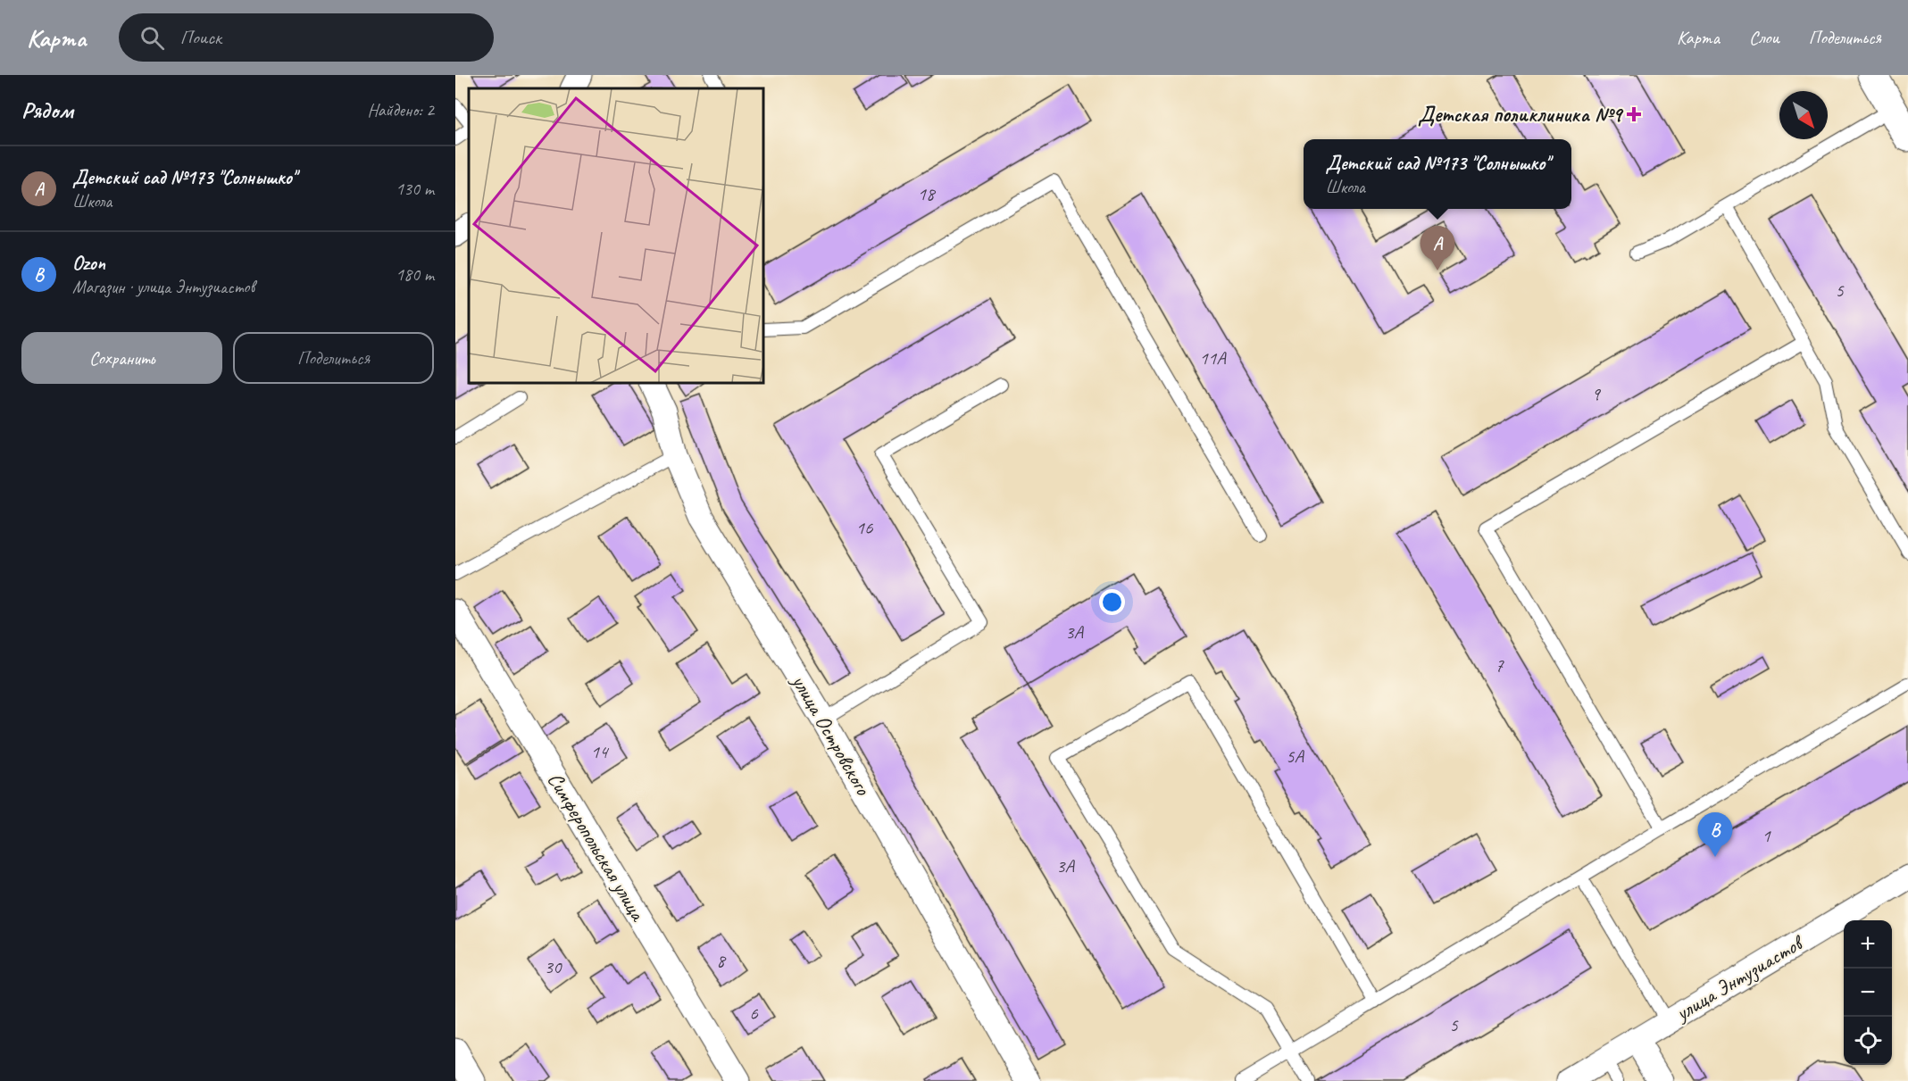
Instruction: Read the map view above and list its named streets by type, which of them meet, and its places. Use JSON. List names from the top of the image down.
{
  "streets": {
    "street": ["улица Островского", "Симферопольская улица", "улица Энтузиастов"]
  },
  "places": {
    "health": ["Детская поликлиника №9"]
  },
  "house_numbers": [
    "18",
    "5",
    "11А",
    "9",
    "16",
    "3А",
    "7",
    "14",
    "5А",
    "1",
    "3А",
    "8",
    "30",
    "6",
    "5"
  ],
  "north": "bottom right",
  "page": {
    "header": "Карта",
    "search": "Поиск",
    "nav": ["Карта", "Слои", "Поделиться"],
    "heading": ["Рядом", "Найдено: 2"],
    "popup": ["Детский сад №173 \"Солнышко\"", "Школа"],
    "list": [
      {
        "mark": "A",
        "name": "Детский сад №173 \"Солнышко\"",
        "note": "Школа",
        "value": "130 m"
      },
      {
        "mark": "B",
        "name": "Ozon",
        "note": "Магазин · улица Энтузиастов",
        "value": "180 m"
      }
    ],
    "pins": ["A", "B"],
    "buttons": ["Сохранить", "Поделиться"],
    "map_buttons": ["+", "−"]
  }
}
